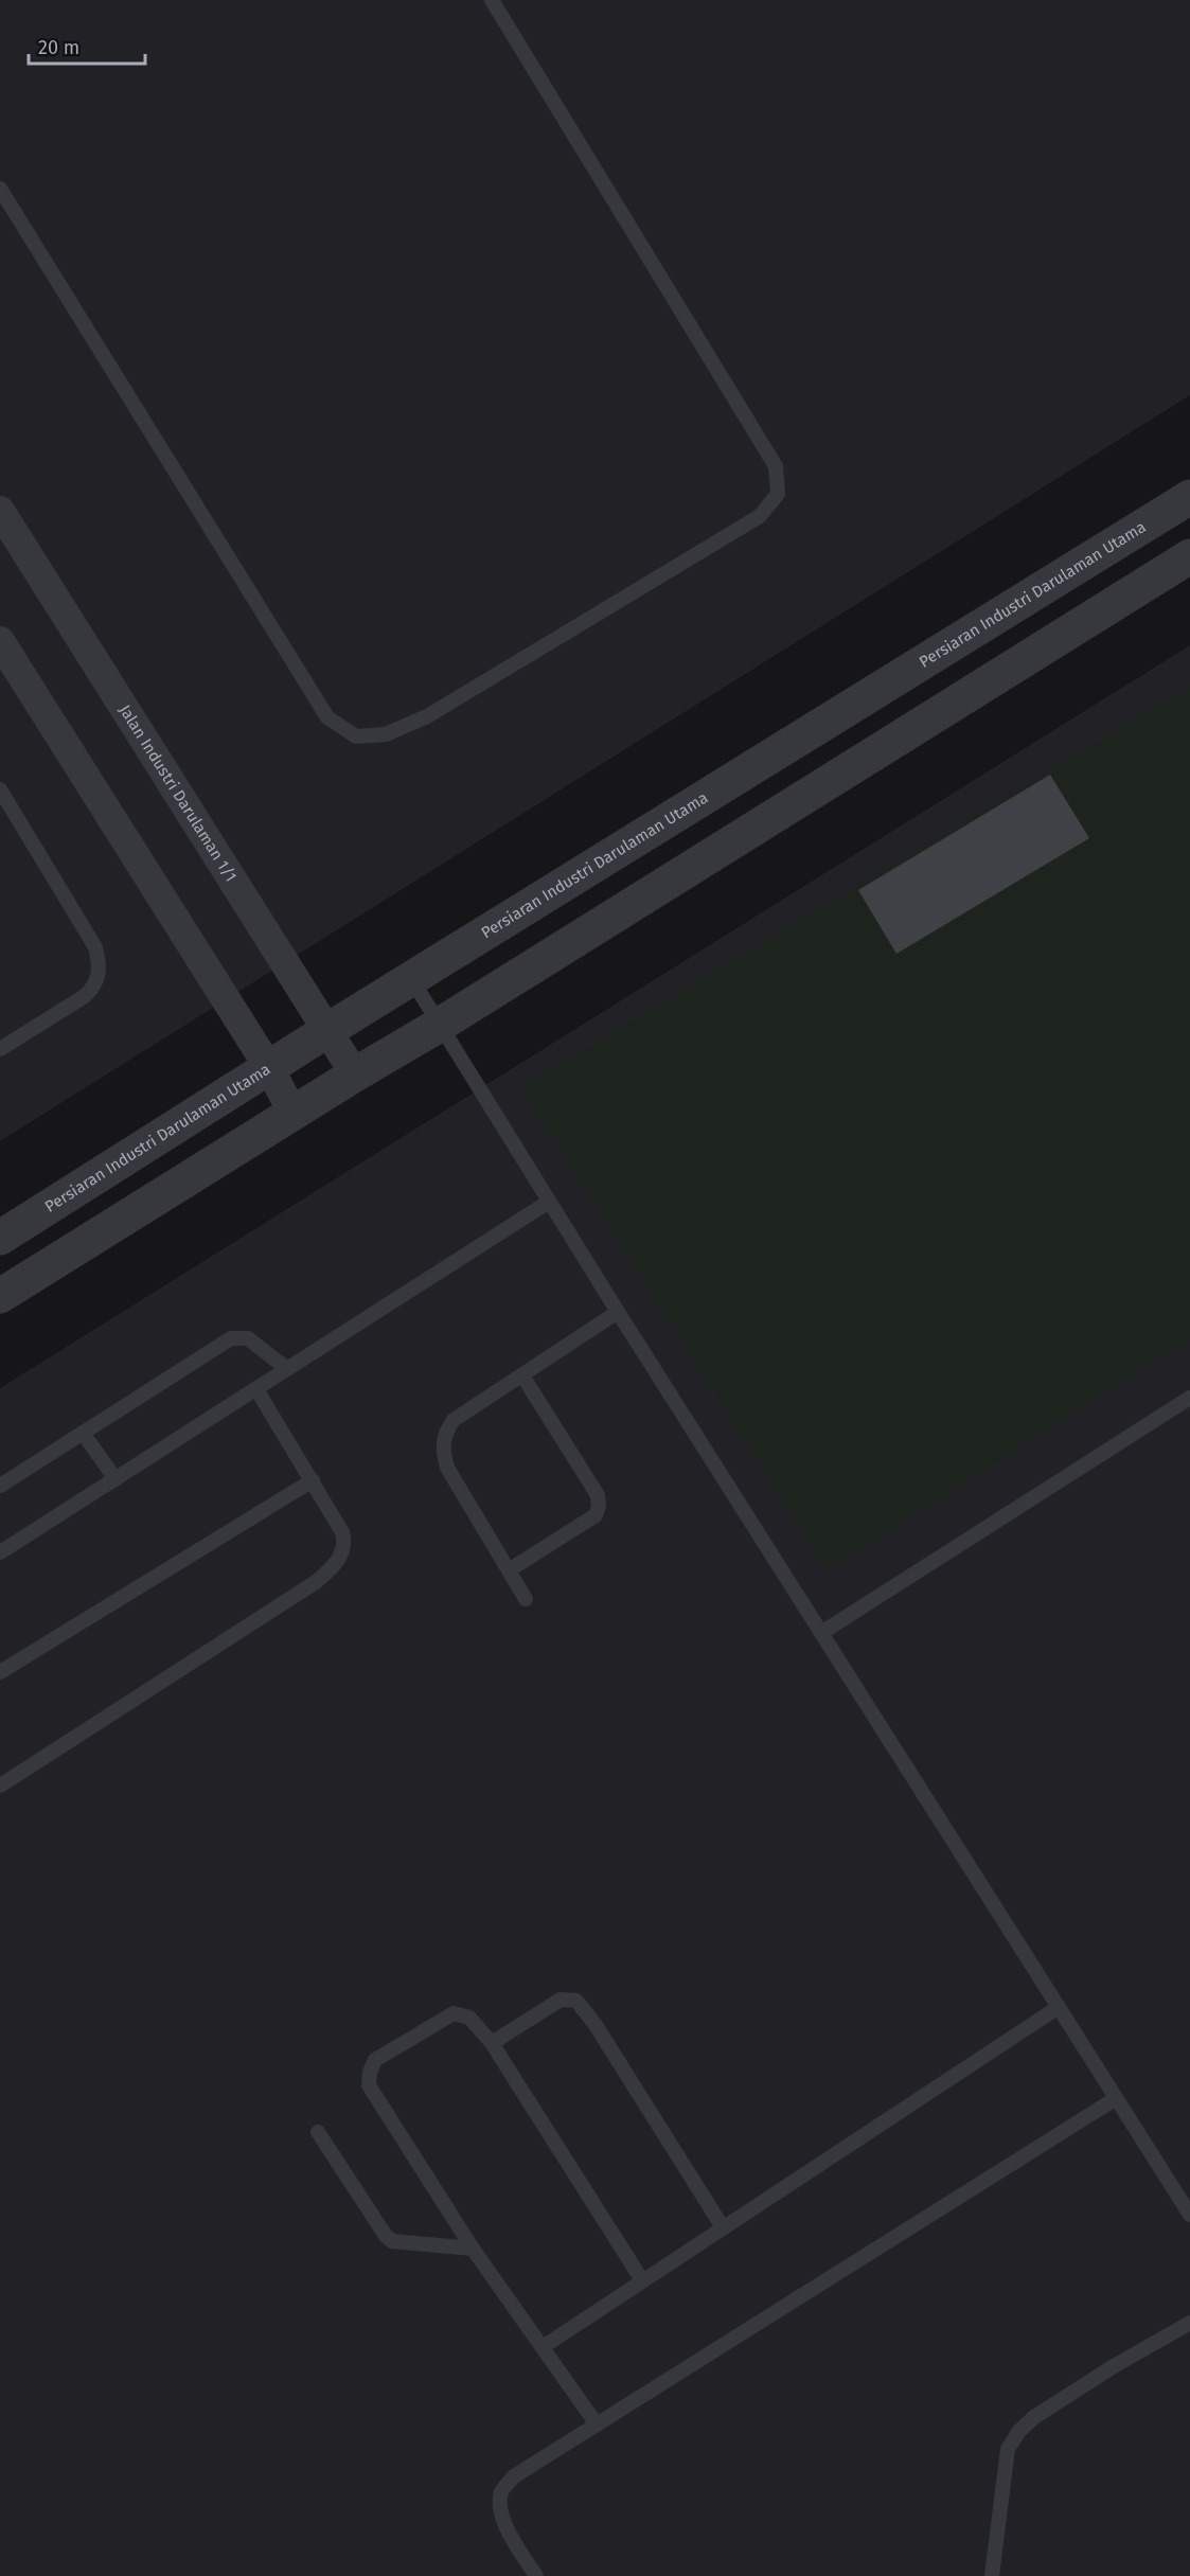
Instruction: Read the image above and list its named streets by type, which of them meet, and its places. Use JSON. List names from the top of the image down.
{
  "streets": {
    "street": ["Persiaran Industri Darulaman Utama", "Jalan Industri Darulaman 1/1"]
  },
  "crossings": [
    ["Persiaran Industri Darulaman Utama", "Jalan Industri Darulaman 1/1"]
  ],
  "scale_bar": "20 m"
}
